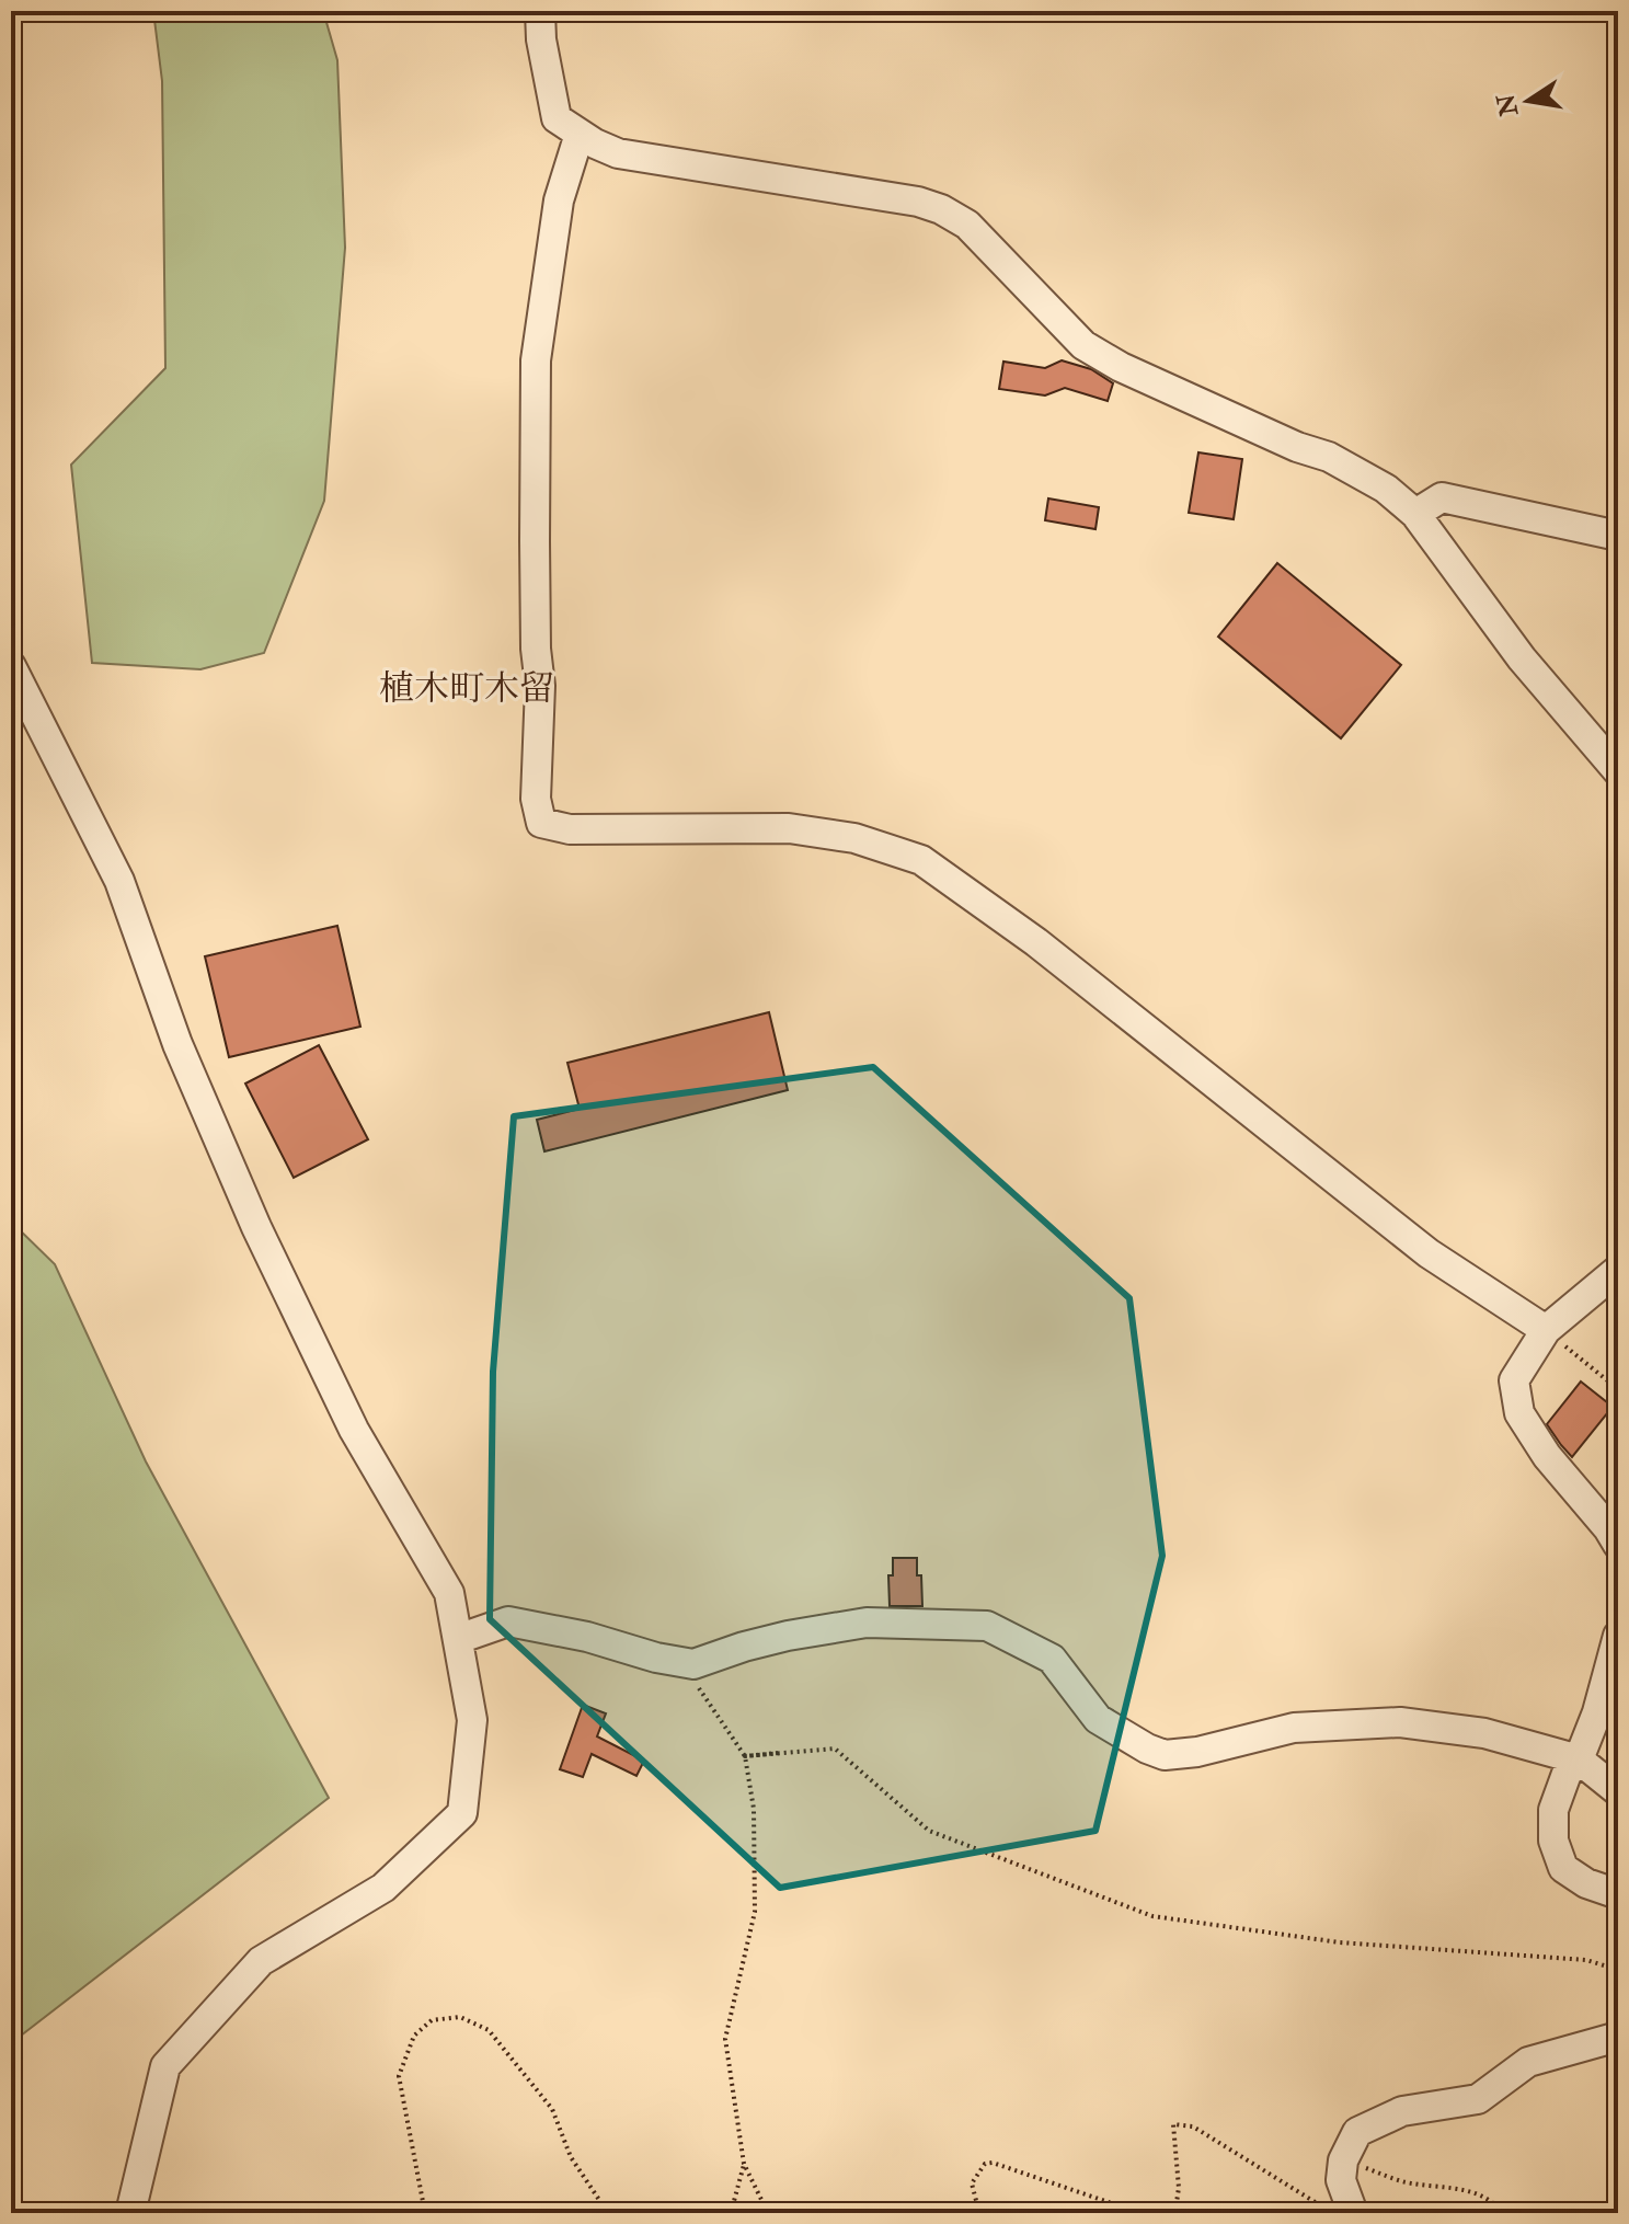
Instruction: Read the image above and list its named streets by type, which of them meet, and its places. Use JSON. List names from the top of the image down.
{
  "districts": ["植木町木留"],
  "north": "left"
}
